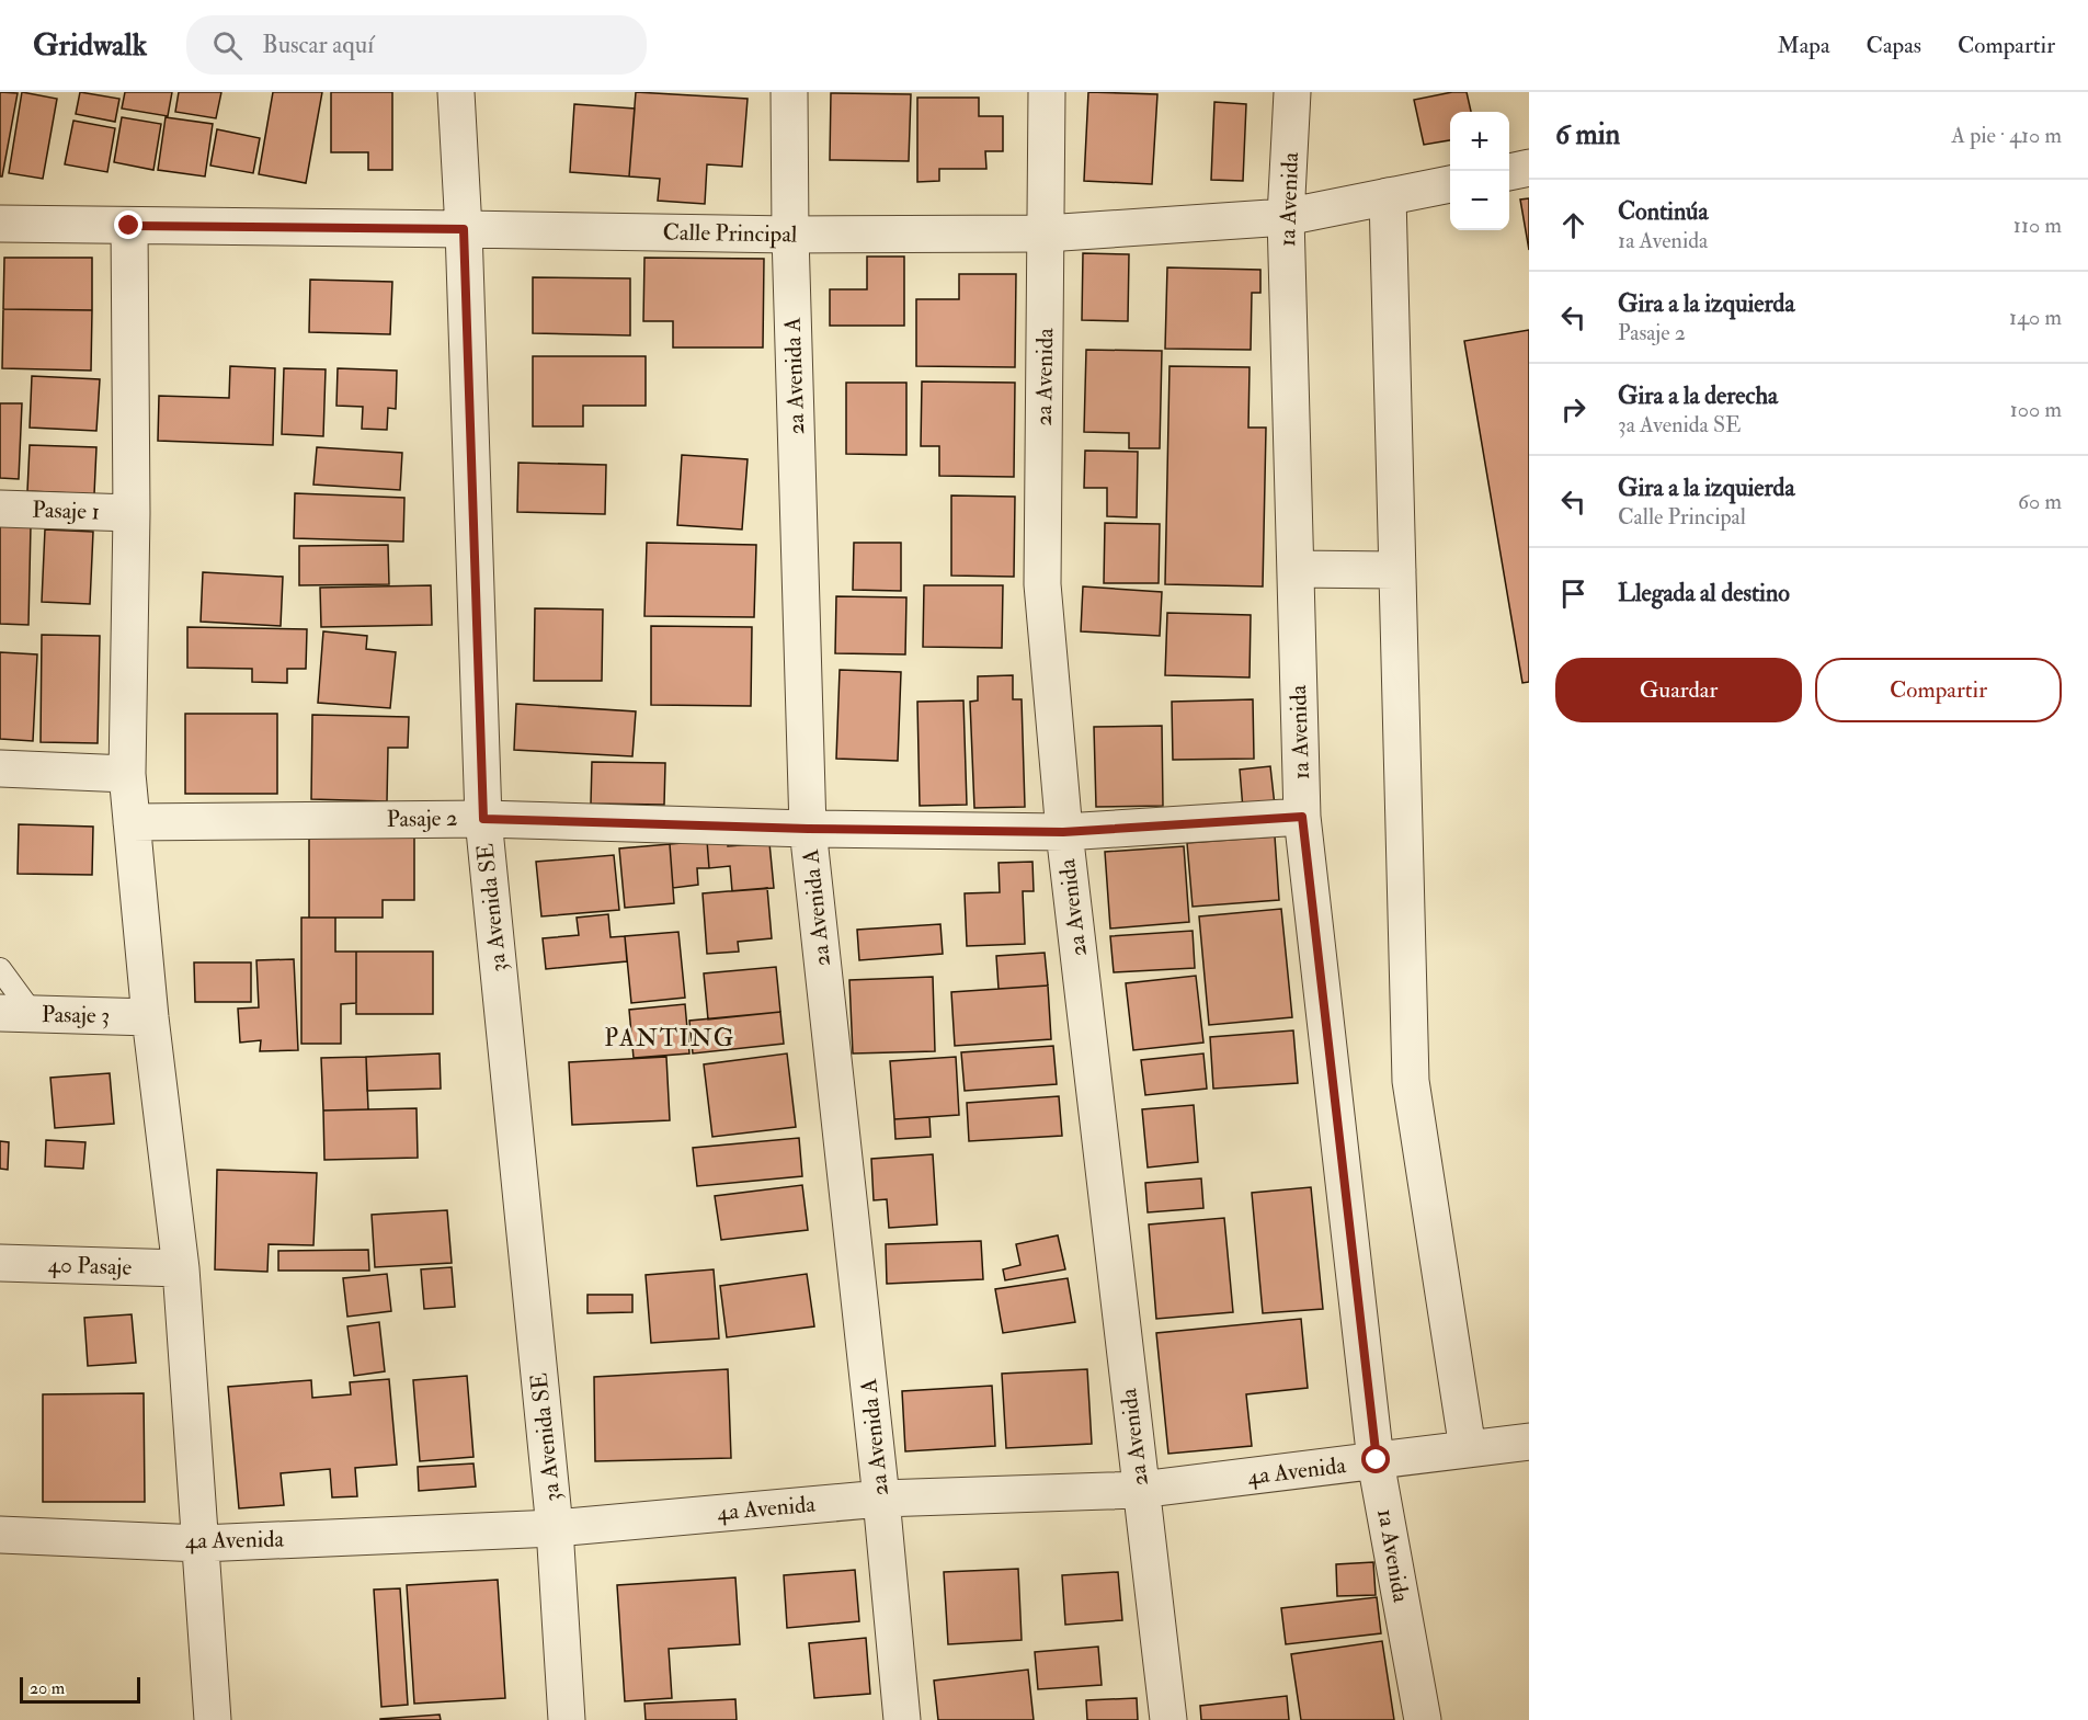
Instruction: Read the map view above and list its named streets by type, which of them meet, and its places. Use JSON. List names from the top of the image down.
{
  "streets": {
    "street": [
      "1a Avenida",
      "Calle Principal",
      "2a Avenida A",
      "2a Avenida",
      "Pasaje 1",
      "Pasaje 2",
      "3a Avenida SE",
      "Pasaje 3",
      "40 Pasaje",
      "4a Avenida"
    ]
  },
  "crossings": [
    ["1a Avenida", "Calle Principal"],
    ["1a Avenida", "Pasaje 2"],
    ["1a Avenida", "4a Avenida"],
    ["Calle Principal", "2a Avenida A"],
    ["Calle Principal", "2a Avenida"],
    ["Calle Principal", "3a Avenida SE"],
    ["2a Avenida A", "Pasaje 2"],
    ["2a Avenida A", "4a Avenida"],
    ["2a Avenida", "Pasaje 2"],
    ["2a Avenida", "4a Avenida"],
    ["Pasaje 2", "3a Avenida SE"],
    ["3a Avenida SE", "4a Avenida"]
  ],
  "districts": ["PANTING"],
  "scale_bar": "20 m",
  "page": {
    "header": "Gridwalk",
    "search": "Buscar aquí",
    "nav": ["Mapa", "Capas", "Compartir"],
    "heading": ["6 min", "A pie · 410 m"],
    "map_buttons": ["+", "−"],
    "list": [
      ["Continúa", "1a Avenida", "110 m"],
      ["Gira a la izquierda", "Pasaje 2", "140 m"],
      ["Gira a la derecha", "3a Avenida SE", "100 m"],
      ["Gira a la izquierda", "Calle Principal", "60 m"],
      "Llegada al destino"
    ],
    "buttons": ["Guardar", "Compartir"],
    "scale": "20 m"
  }
}
